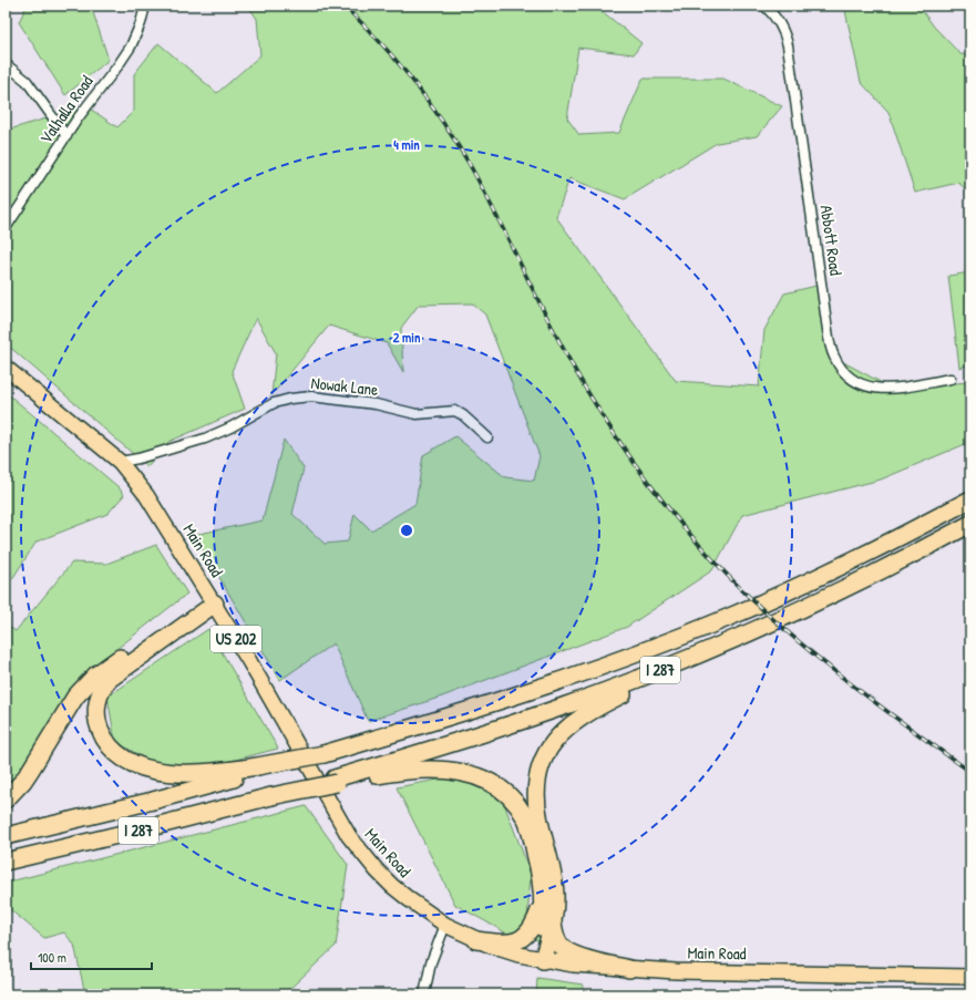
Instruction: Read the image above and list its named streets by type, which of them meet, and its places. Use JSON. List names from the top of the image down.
{
  "streets": {
    "highway": ["I 287"],
    "main road": ["Main Road", "US 202"],
    "street": ["Valhalla Road", "Abbott Road", "Nowak Lane"]
  },
  "crossings": [
    ["Nowak Lane", "Main Road"]
  ],
  "scale_bar": "100 m",
  "rings": ["4 min", "2 min"]
}
